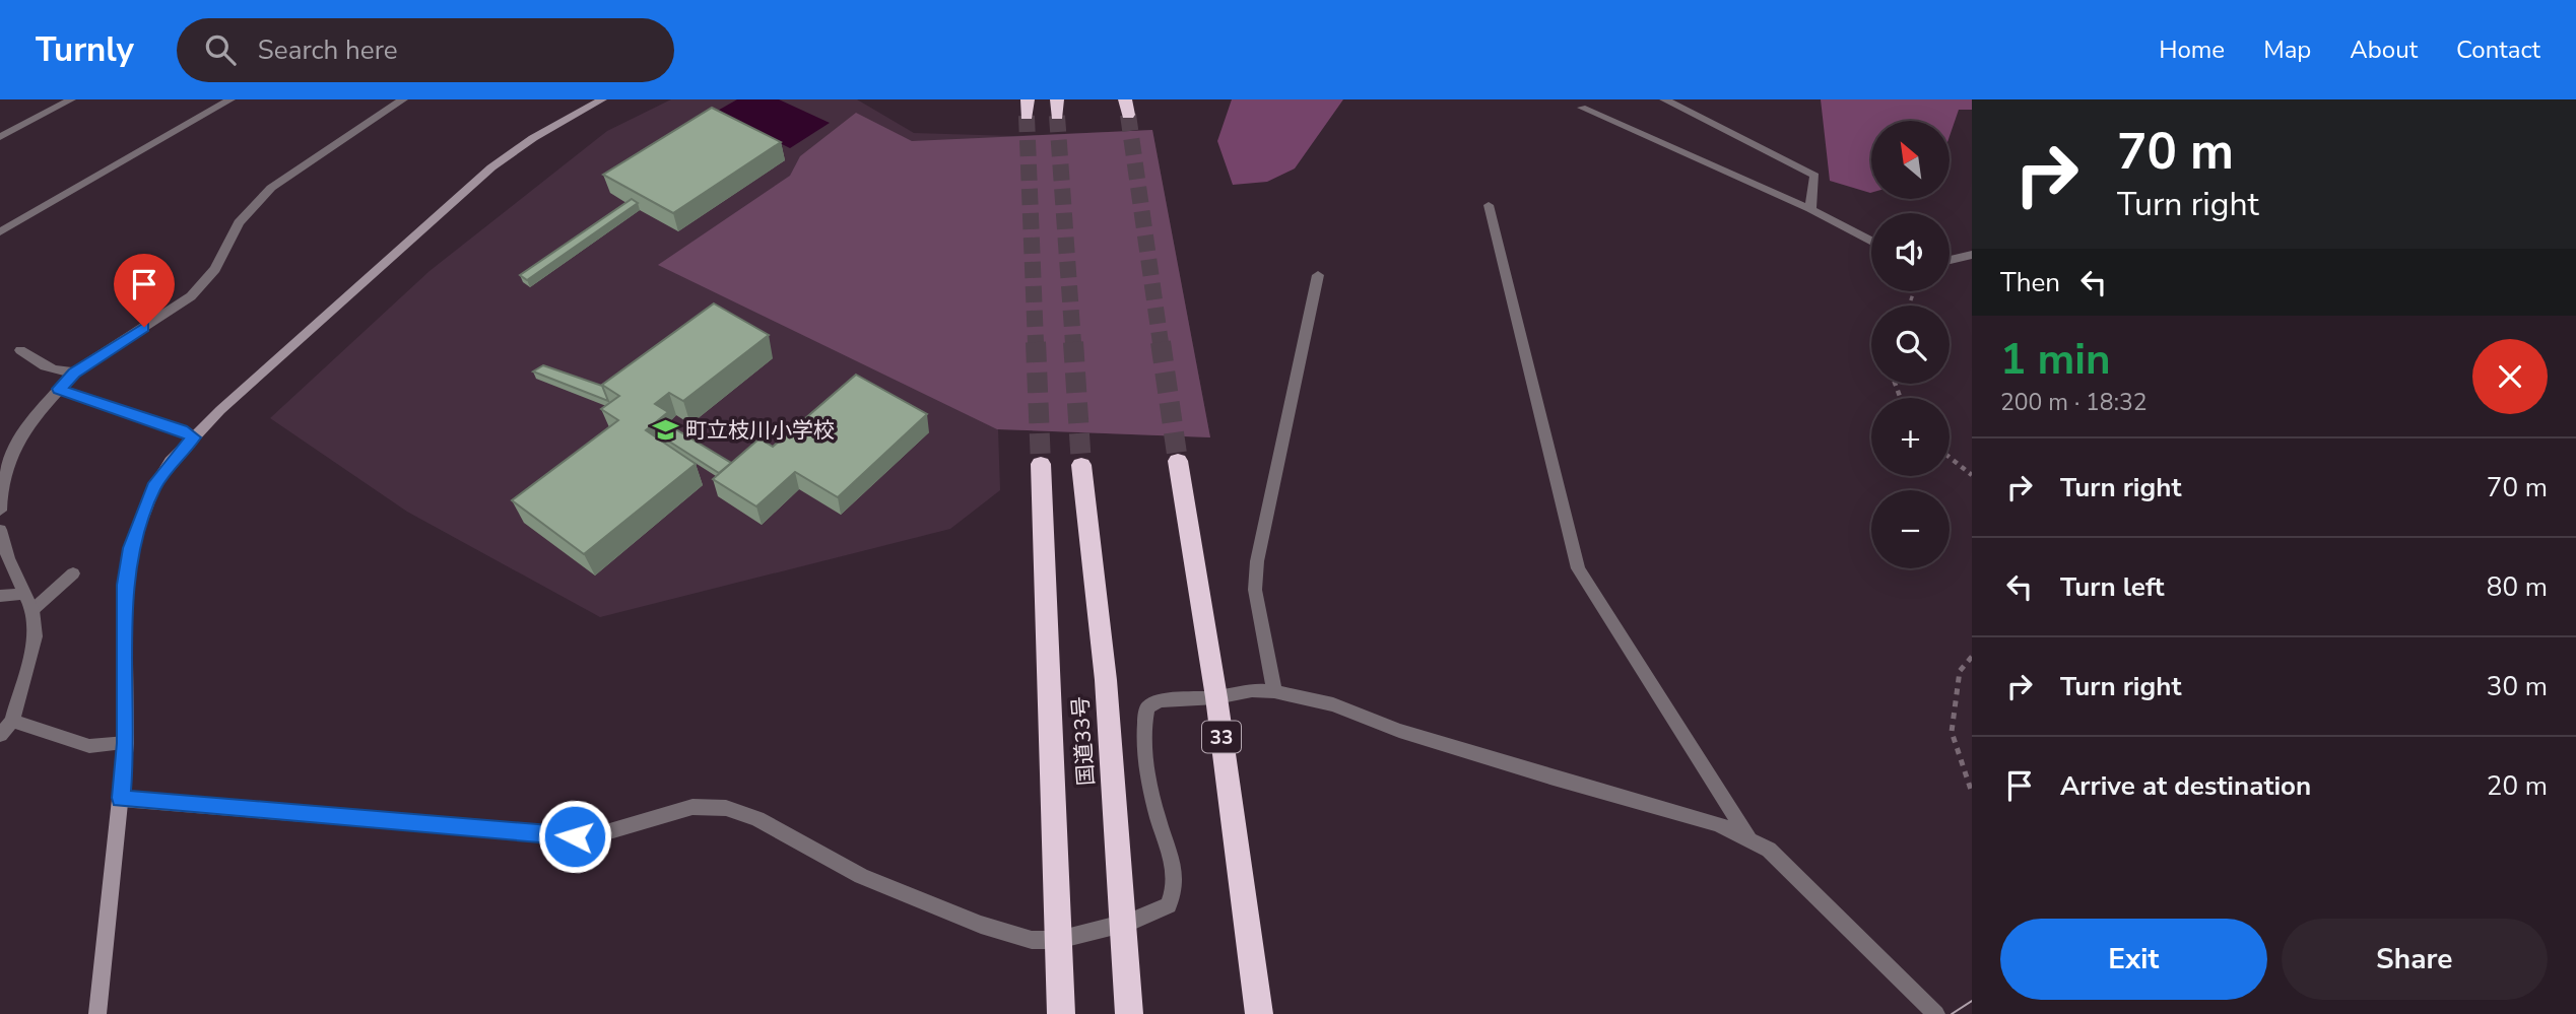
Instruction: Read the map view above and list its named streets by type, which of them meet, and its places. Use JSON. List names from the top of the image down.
{
  "streets": {
    "highway": ["33", "国道33号"]
  },
  "places": {
    "school or university": ["町立枝川小学校"]
  },
  "north": "top left",
  "page": {
    "header": "Turnly",
    "search": "Search here",
    "nav": [
      "Home",
      "Map",
      "About",
      "Contact"
    ],
    "turn": ["70 m", "Turn right"],
    "map_buttons": ["+", "−"],
    "then": "Then",
    "heading": ["1 min", "200 m · 18:32"],
    "list": [
      {
        "name": "Turn right",
        "value": "70 m"
      },
      {
        "name": "Turn left",
        "value": "80 m"
      },
      {
        "name": "Turn right",
        "value": "30 m"
      },
      {
        "name": "Arrive at destination",
        "value": "20 m"
      }
    ],
    "buttons": ["Exit", "Share"]
  }
}
